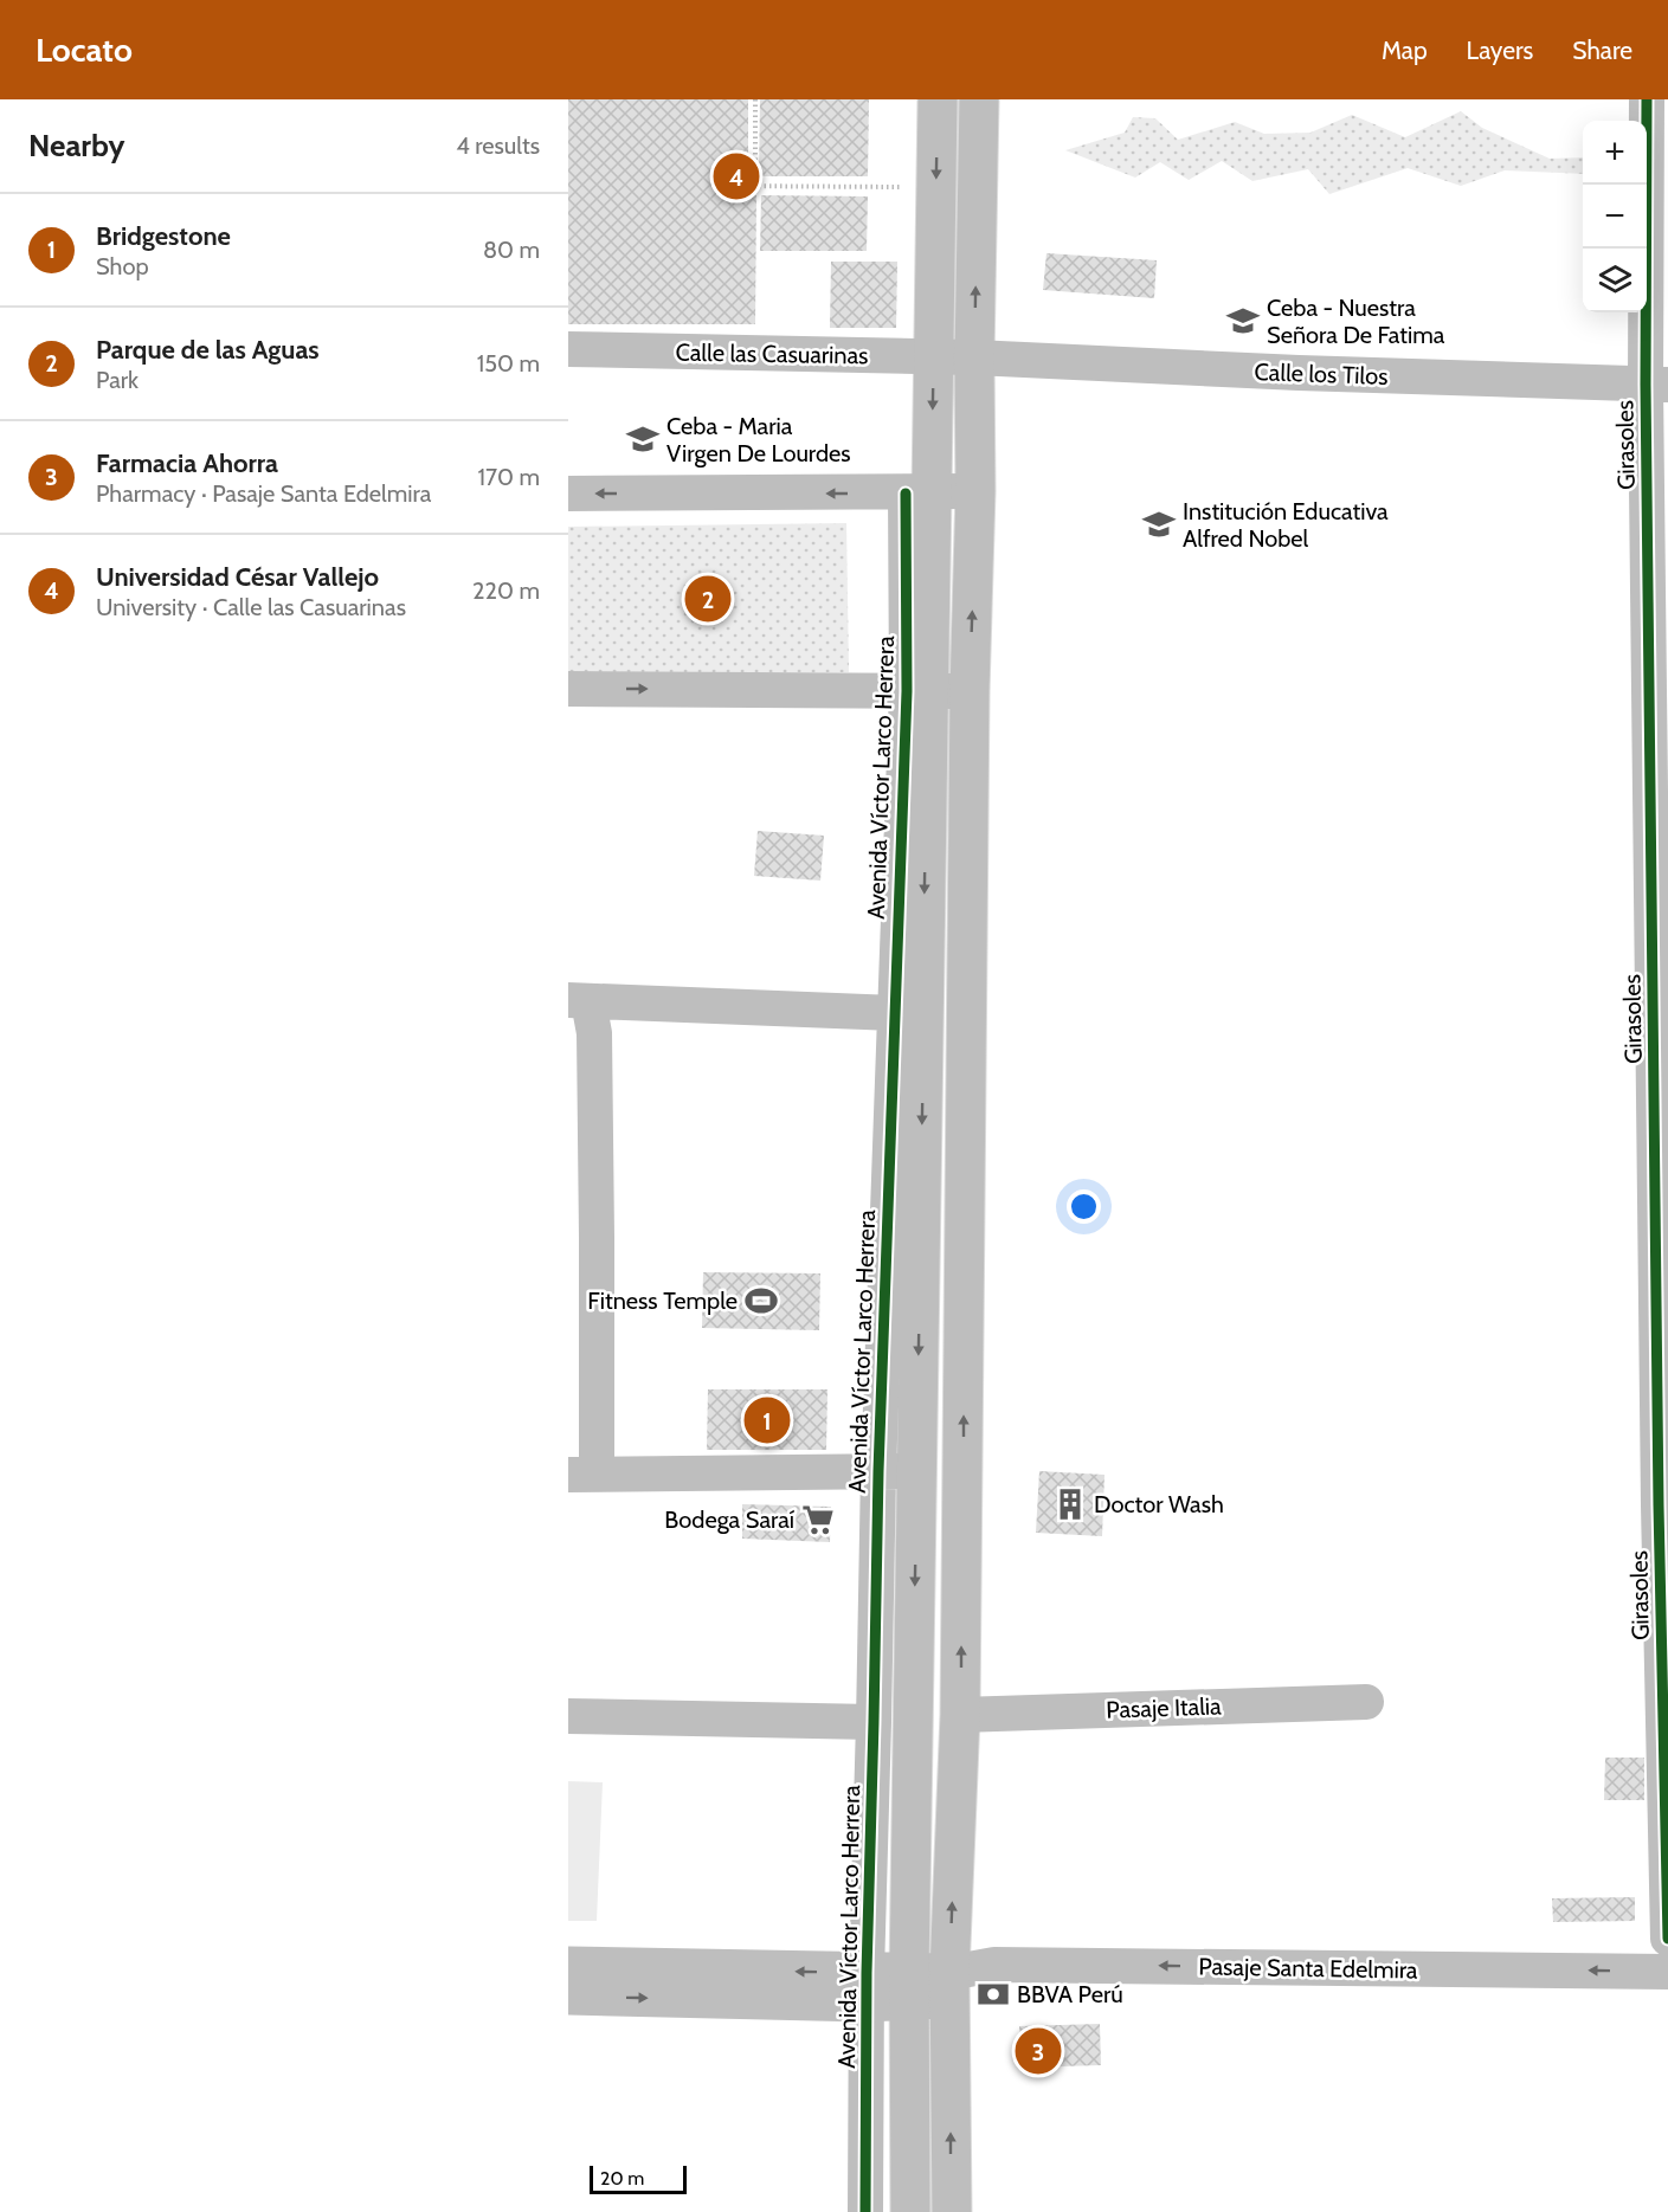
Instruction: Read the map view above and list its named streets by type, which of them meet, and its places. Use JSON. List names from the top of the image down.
{
  "streets": {
    "main road": ["Avenida Víctor Larco Herrera"],
    "street": [
      "Calle las Casuarinas",
      "Calle los Tilos",
      "Girasoles",
      "Pasaje Italia",
      "Pasaje Santa Edelmira"
    ]
  },
  "crossings": [
    ["Calle las Casuarinas", "Calle los Tilos"],
    ["Calle las Casuarinas", "Avenida Víctor Larco Herrera"],
    ["Calle los Tilos", "Girasoles"]
  ],
  "one_way": ["Pasaje Santa Edelmira"],
  "places": {
    "school or university": ["Ceba - Nuestra Señora De Fatima", "Ceba - Maria Virgen De Lourdes", "Institución Educativa Alfred Nobel"],
    "sports": ["Fitness Temple"],
    "building": ["Doctor Wash"],
    "supermarket": ["Bodega Saraí"],
    "bank": ["BBVA Perú"]
  },
  "scale_bar": "20 m",
  "page": {
    "header": "Locato",
    "nav": ["Map", "Layers", "Share"],
    "heading": ["Nearby", "4 results"],
    "map_buttons": ["+", "−"],
    "pins": [
      "4",
      "2",
      "1",
      "3"
    ],
    "list": [
      {
        "mark": "1",
        "name": "Bridgestone",
        "note": "Shop",
        "value": "80 m"
      },
      {
        "mark": "2",
        "name": "Parque de las Aguas",
        "note": "Park",
        "value": "150 m"
      },
      {
        "mark": "3",
        "name": "Farmacia Ahorra",
        "note": "Pharmacy · Pasaje Santa Edelmira",
        "value": "170 m"
      },
      {
        "mark": "4",
        "name": "Universidad César Vallejo",
        "note": "University · Calle las Casuarinas",
        "value": "220 m"
      }
    ],
    "scale": "20 m"
  }
}
